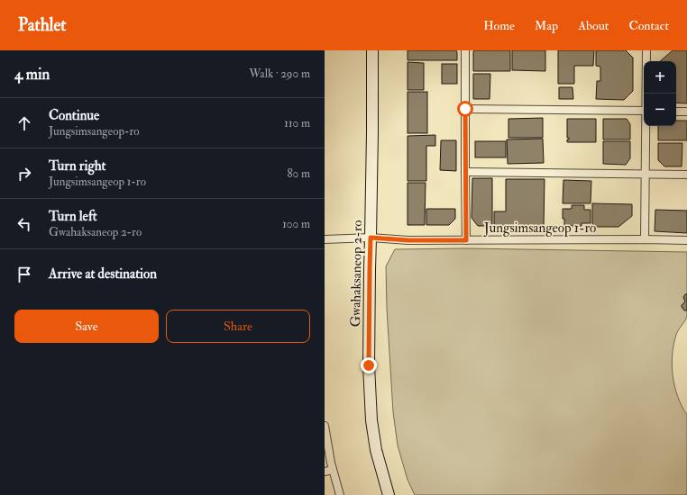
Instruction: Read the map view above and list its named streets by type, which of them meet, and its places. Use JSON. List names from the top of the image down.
{
  "streets": {
    "street": ["Jungsimsangeop 1-ro", "Gwahaksaneop 2-ro"]
  },
  "crossings": [
    ["Jungsimsangeop 1-ro", "Gwahaksaneop 2-ro"]
  ],
  "page": {
    "header": "Pathlet",
    "nav": [
      "Home",
      "Map",
      "About",
      "Contact"
    ],
    "heading": ["4 min", "Walk · 290 m"],
    "map_buttons": ["+", "−"],
    "list": [
      ["Continue", "Jungsimsangeop-ro", "110 m"],
      ["Turn right", "Jungsimsangeop 1-ro", "80 m"],
      ["Turn left", "Gwahaksaneop 2-ro", "100 m"],
      "Arrive at destination"
    ],
    "buttons": ["Save", "Share"]
  }
}
